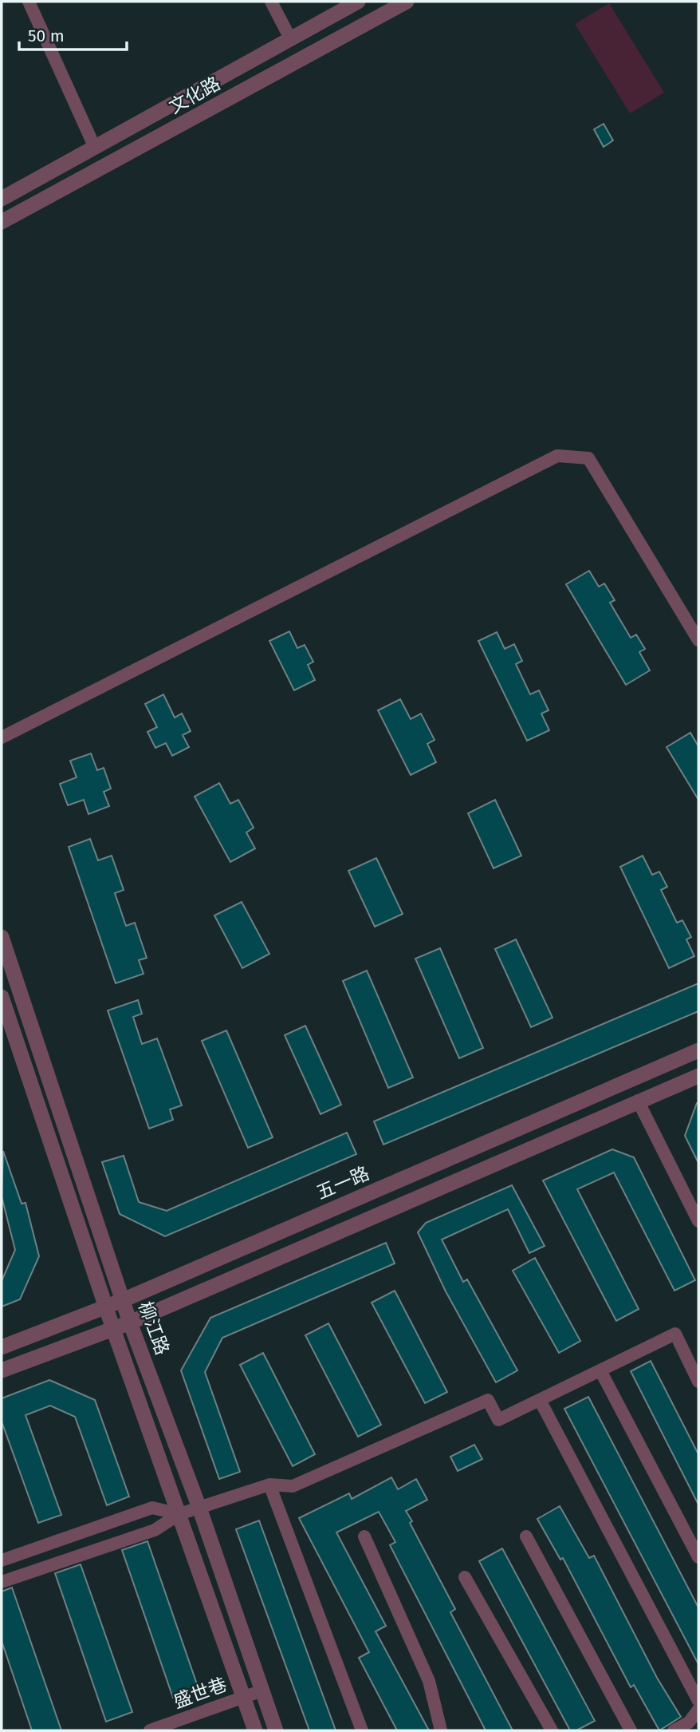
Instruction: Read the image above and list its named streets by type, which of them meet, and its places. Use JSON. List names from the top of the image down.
{
  "streets": {
    "street": [
      "文化路",
      "五一路",
      "柳江路",
      "盛世巷"
    ]
  },
  "crossings": [
    ["五一路", "柳江路"],
    ["柳江路", "盛世巷"]
  ],
  "scale_bar": "50 m"
}
